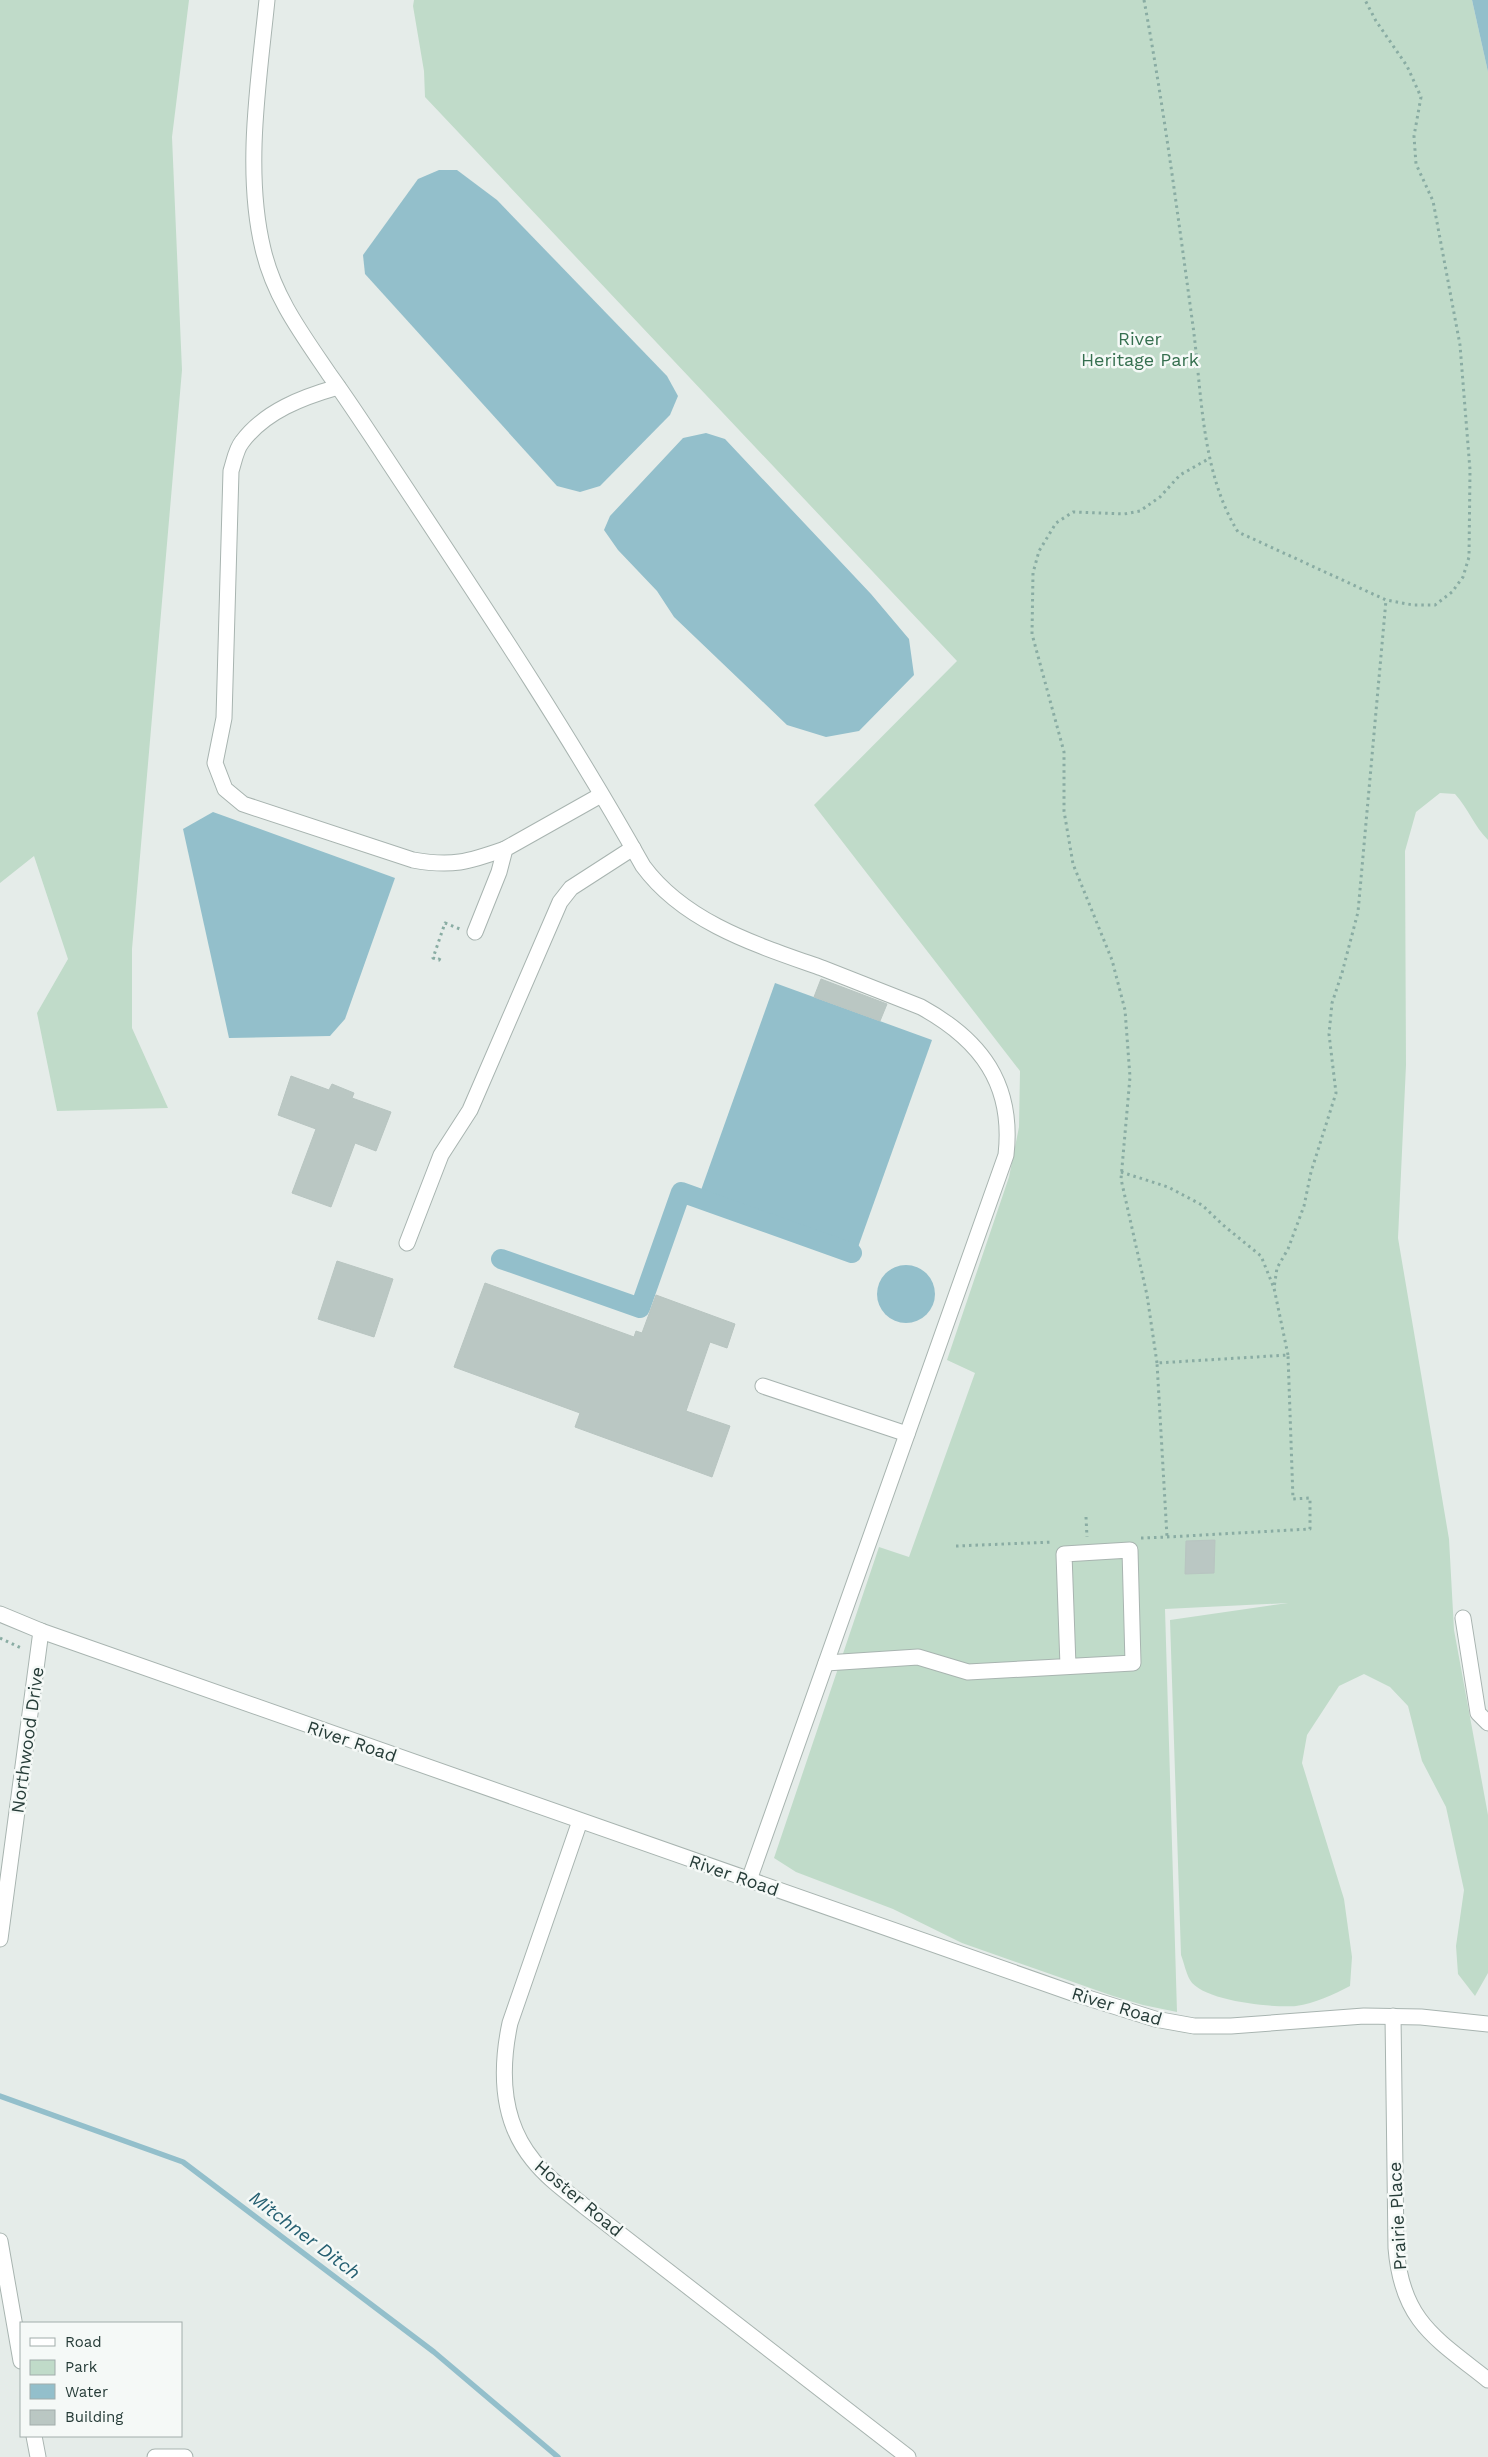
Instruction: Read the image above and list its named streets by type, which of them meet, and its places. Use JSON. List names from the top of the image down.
{
  "streets": {
    "street": [
      "Northwood Drive",
      "River Road",
      "Hoster Road",
      "Prairie Place"
    ]
  },
  "crossings": [
    ["Northwood Drive", "River Road"],
    ["River Road", "Hoster Road"],
    ["River Road", "Prairie Place"]
  ],
  "water": ["Mitchner Ditch"],
  "parks": ["River Heritage Park"],
  "legend": [
    "Road",
    "Park",
    "Water",
    "Building"
  ]
}
